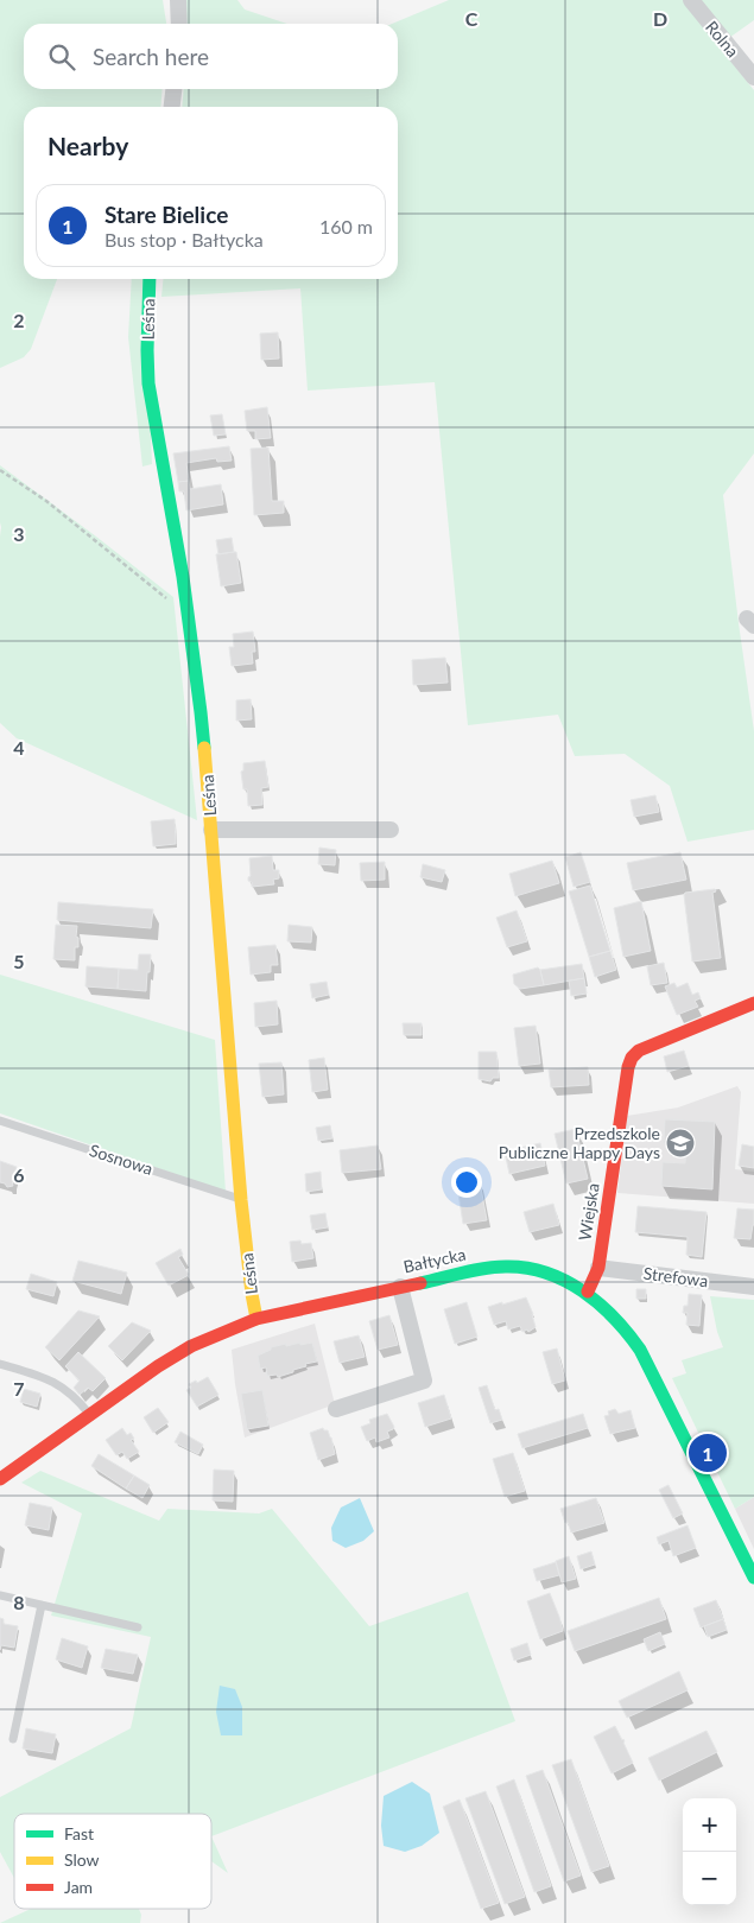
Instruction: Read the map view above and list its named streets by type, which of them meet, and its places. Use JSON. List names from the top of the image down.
{
  "streets": {
    "street": [
      "Rolna",
      "Leśna",
      "Wiejska",
      "Bałtycka",
      "Strefowa"
    ],
    "lane": ["Sosnowa"]
  },
  "crossings": [
    ["Leśna", "Sosnowa"],
    ["Leśna", "Bałtycka"],
    ["Wiejska", "Bałtycka"],
    ["Wiejska", "Strefowa"]
  ],
  "places": {
    "school or university": ["Przedszkole Publiczne Happy Days"]
  },
  "legend": ["Fast", "Slow", "Jam"],
  "page": {
    "search": "Search here",
    "heading": "Nearby",
    "list": [
      {
        "mark": "1",
        "name": "Stare Bielice",
        "note": "Bus stop · Bałtycka",
        "value": "160 m"
      }
    ],
    "pins": "1",
    "map_buttons": ["+", "−"]
  },
  "grid": {
    "columns": ["C", "D"],
    "rows": [
      "2",
      "3",
      "4",
      "5",
      "6",
      "7",
      "8"
    ]
  }
}
